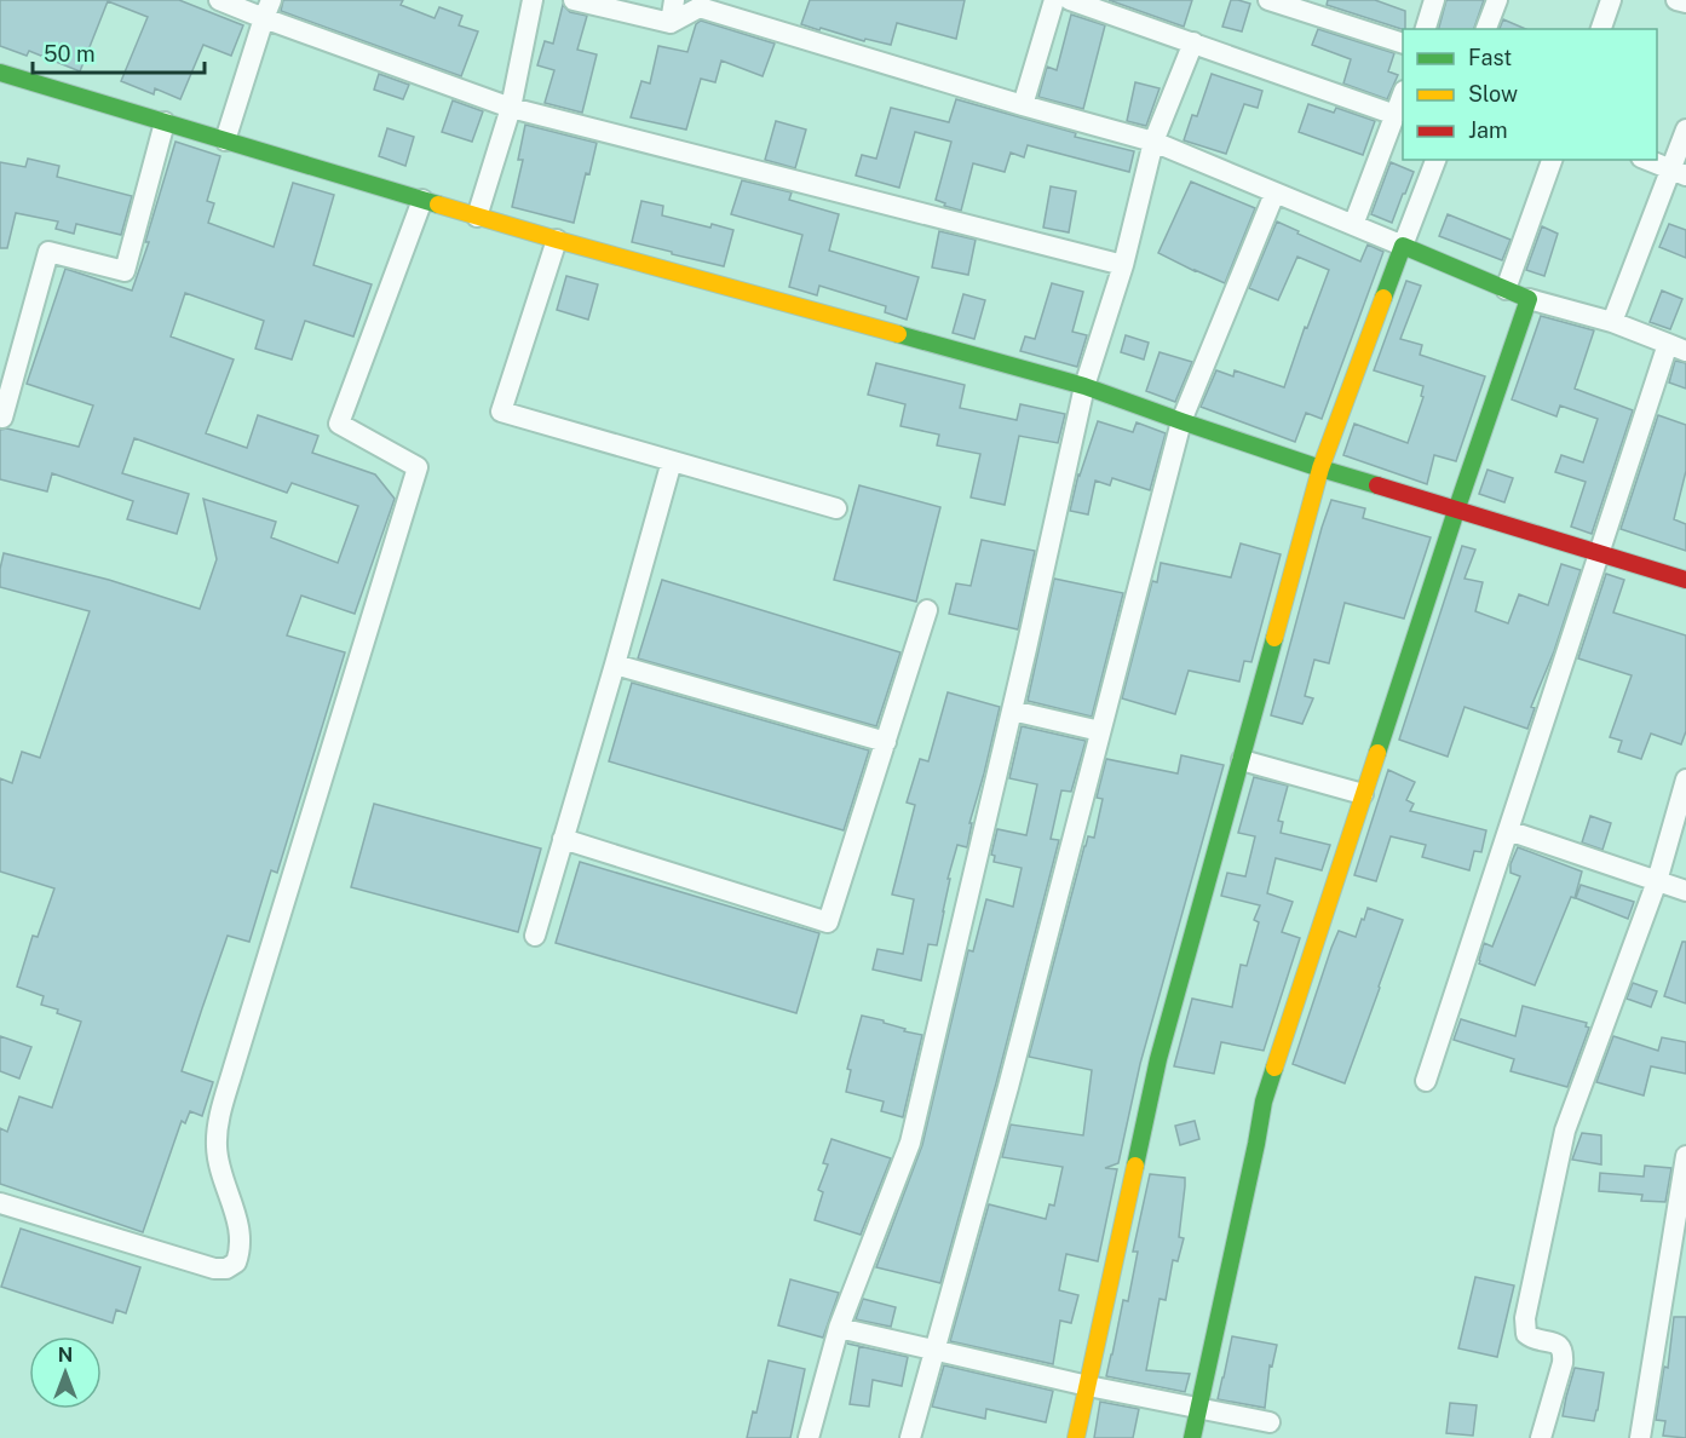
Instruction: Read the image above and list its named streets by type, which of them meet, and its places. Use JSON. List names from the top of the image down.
{
  "legend": ["Fast", "Slow", "Jam"],
  "scale_bar": "50 m",
  "north": "top"
}
